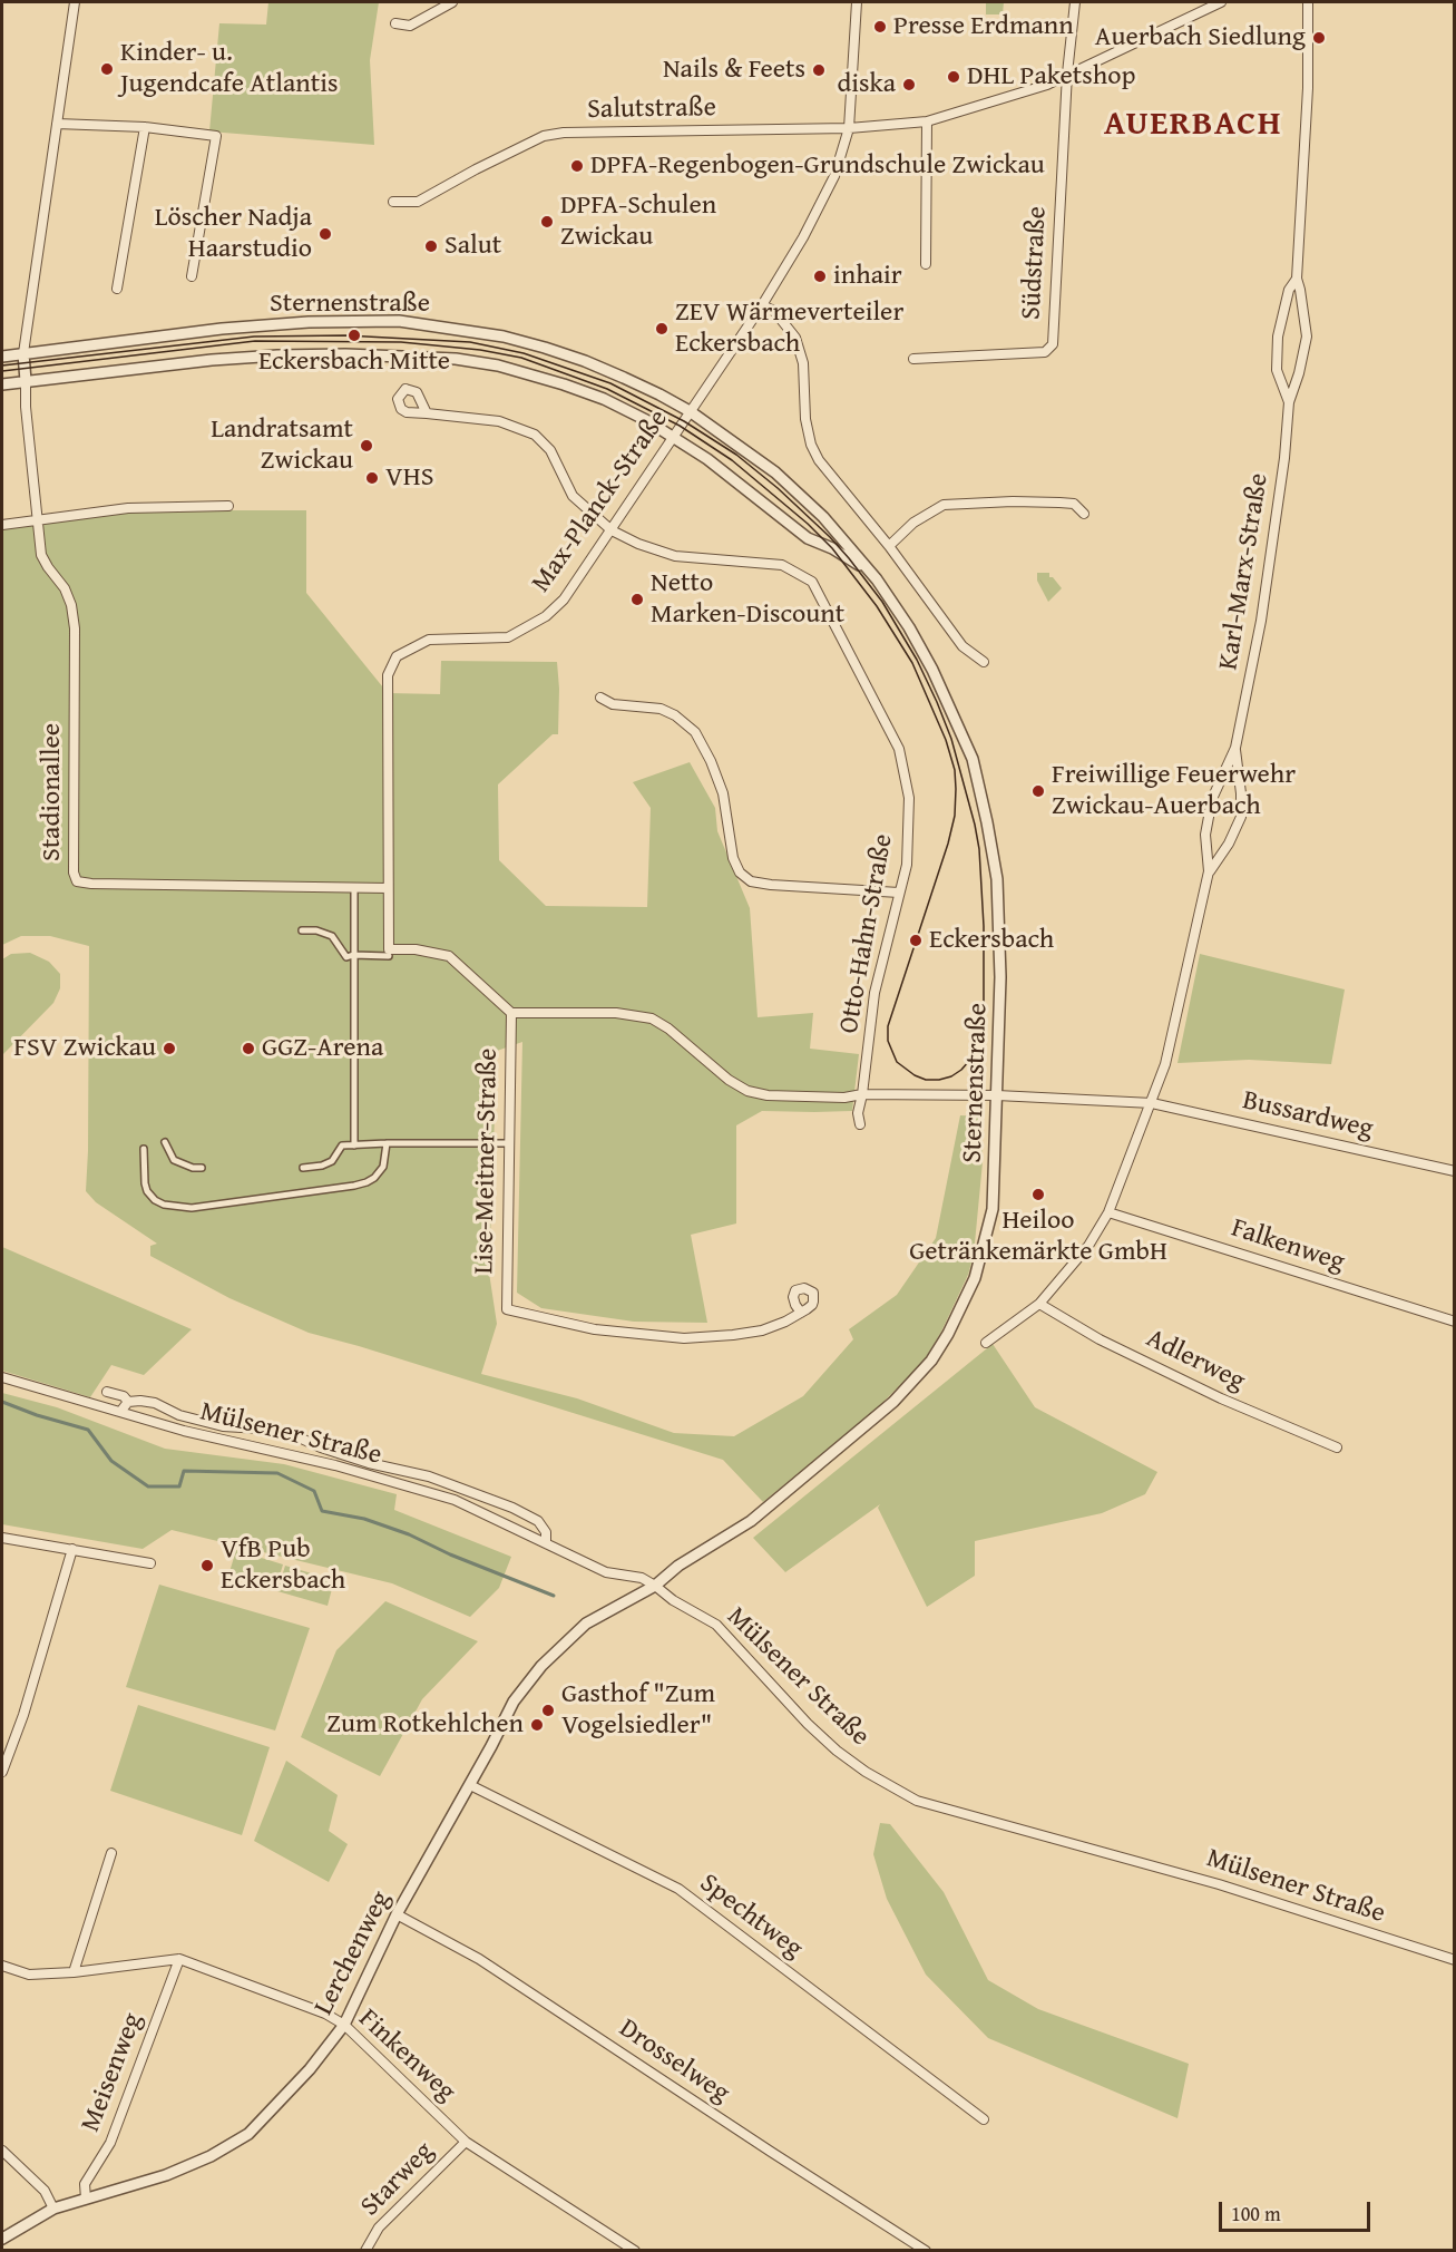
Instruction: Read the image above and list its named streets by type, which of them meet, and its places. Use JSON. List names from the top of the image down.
{
  "streets": {
    "street": [
      "Salutstraße",
      "Südstraße",
      "Sternenstraße",
      "Max-Planck-Straße",
      "Karl-Marx-Straße",
      "Stadionallee",
      "Otto-Hahn-Straße",
      "Bussardweg",
      "Lise-Meitner-Straße",
      "Falkenweg",
      "Adlerweg",
      "Mülsener Straße",
      "Spechtweg",
      "Lerchenweg",
      "Finkenweg",
      "Drosselweg",
      "Meisenweg",
      "Starweg"
    ]
  },
  "crossings": [
    ["Salutstraße", "Südstraße"],
    ["Salutstraße", "Max-Planck-Straße"],
    ["Sternenstraße", "Max-Planck-Straße"],
    ["Sternenstraße", "Bussardweg"],
    ["Sternenstraße", "Mülsener Straße"],
    ["Sternenstraße", "Lerchenweg"],
    ["Max-Planck-Straße", "Stadionallee"],
    ["Max-Planck-Straße", "Otto-Hahn-Straße"],
    ["Karl-Marx-Straße", "Bussardweg"],
    ["Karl-Marx-Straße", "Falkenweg"],
    ["Karl-Marx-Straße", "Adlerweg"],
    ["Otto-Hahn-Straße", "Bussardweg"],
    ["Bussardweg", "Lise-Meitner-Straße"],
    ["Mülsener Straße", "Lerchenweg"],
    ["Spechtweg", "Lerchenweg"],
    ["Lerchenweg", "Finkenweg"],
    ["Lerchenweg", "Drosselweg"],
    ["Lerchenweg", "Meisenweg"],
    ["Finkenweg", "Meisenweg"],
    ["Finkenweg", "Starweg"]
  ],
  "districts": ["AUERBACH"],
  "places": [
    "Presse Erdmann",
    "Auerbach Siedlung",
    "Kinder- u. Jugendcafe Atlantis",
    "Nails & Feets",
    "DHL Paketshop",
    "diska",
    "DPFA-Regenbogen-Grundschule Zwickau",
    "DPFA-Schulen Zwickau",
    "Löscher Nadja Haarstudio",
    "Salut",
    "inhair",
    "ZEV Wärmeverteiler Eckersbach",
    "Eckersbach Mitte",
    "Landratsamt Zwickau",
    "VHS",
    "Netto Marken-Discount",
    "Freiwillige Feuerwehr Zwickau-Auerbach",
    "Eckersbach",
    "FSV Zwickau",
    "GGZ-Arena",
    "Heiloo Getränkemärkte GmbH",
    "VfB Pub Eckersbach",
    "Gasthof \"Zum Vogelsiedler\"",
    "Zum Rotkehlchen"
  ],
  "scale_bar": "100 m"
}
